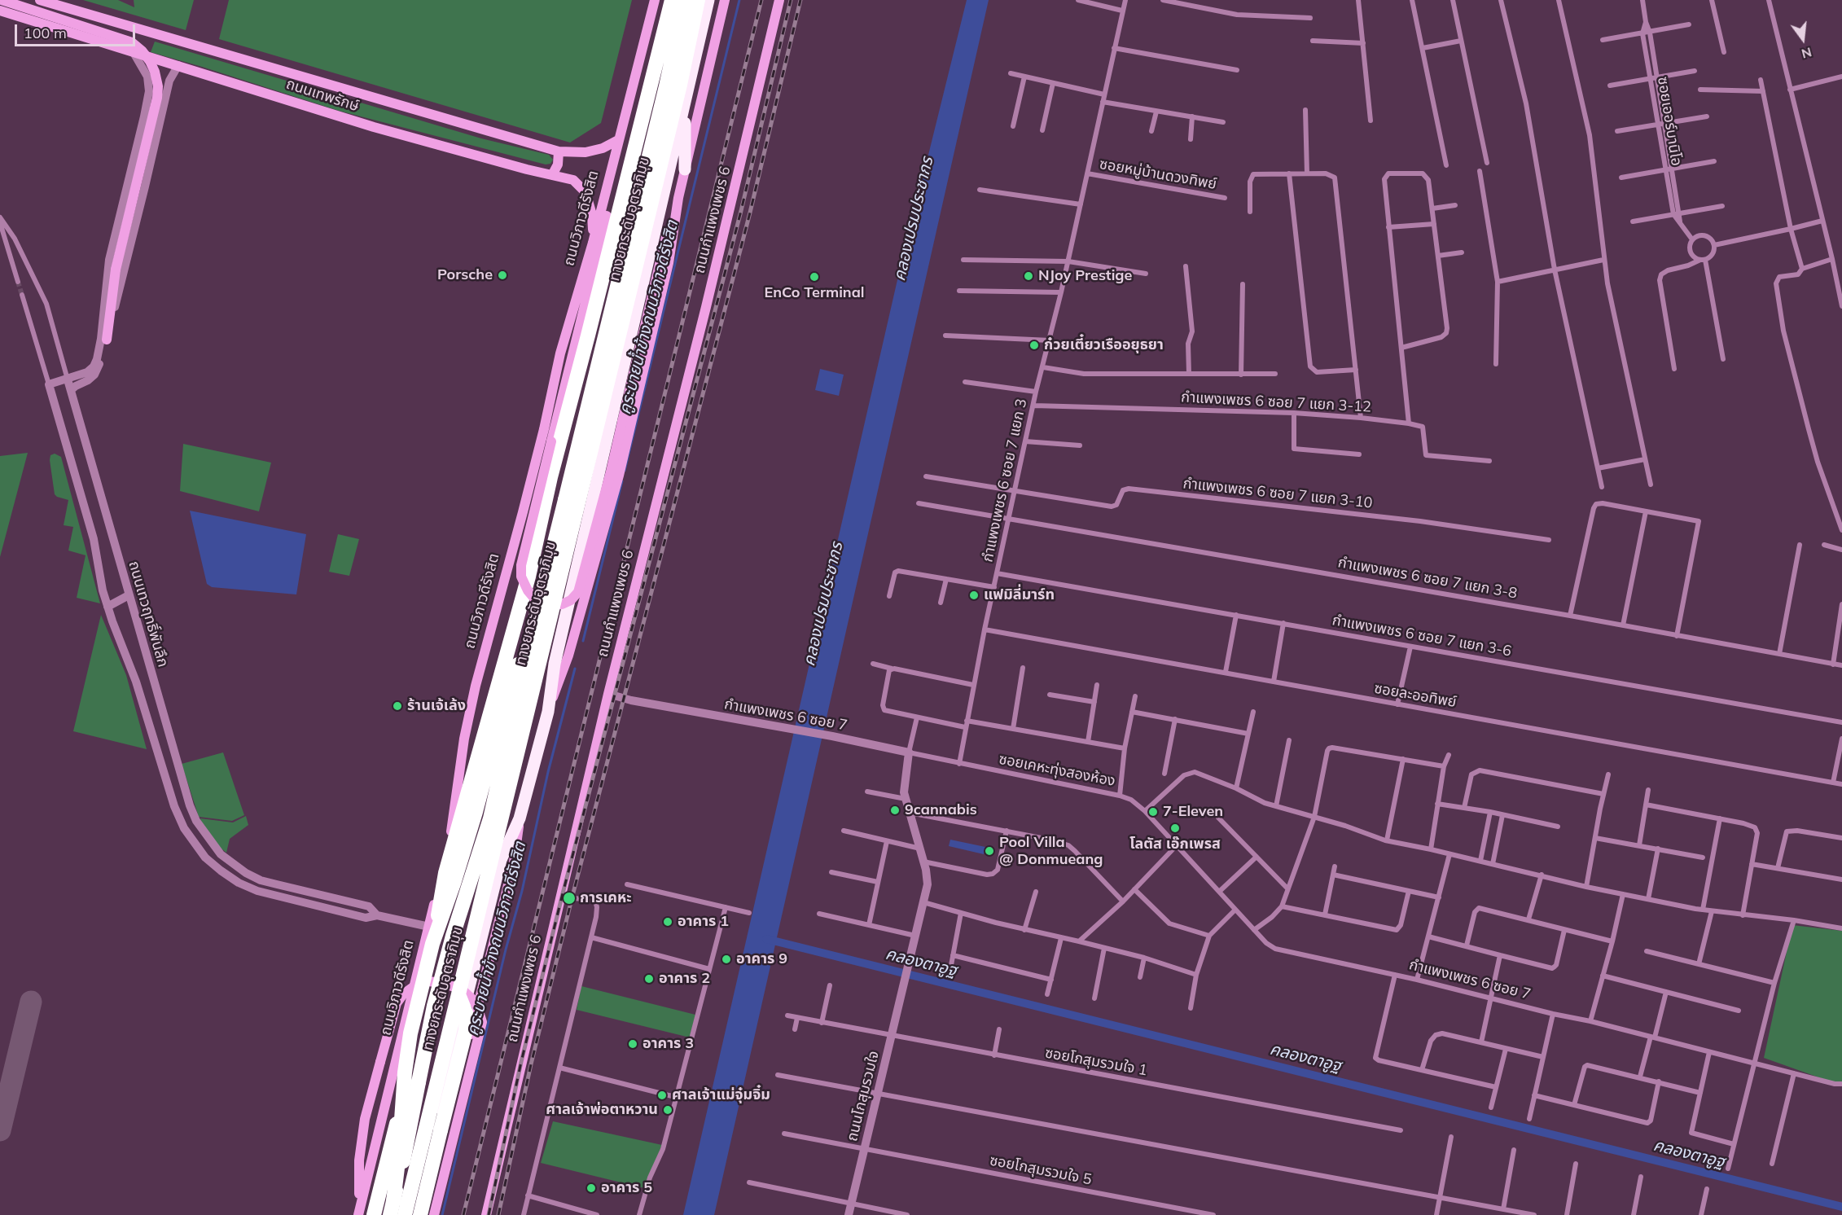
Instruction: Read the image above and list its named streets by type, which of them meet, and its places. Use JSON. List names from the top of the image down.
{
  "streets": {
    "highway": ["ทางยกระดับอุตราภิมุข"],
    "main road": ["ถนนเทพรักษ์", "ถนนวิภาวดีรังสิต", "ถนนกำแพงเพชร 6"],
    "street": [
      "ซอยเออร์บานิโอ",
      "ซอยหมู่บ้านดวงทิพย์",
      "กำแพงเพชร 6 ซอย 7 แยก 3-12",
      "กำแพงเพชร 6 ซอย 7 แยก 3",
      "กำแพงเพชร 6 ซอย 7 แยก 3-10",
      "กำแพงเพชร 6 ซอย 7 แยก 3-8",
      "ถนนเทวฤทธิ์พันลึก",
      "กำแพงเพชร 6 ซอย 7 แยก 3-6",
      "ซอยละออทิพย์",
      "กำแพงเพชร 6 ซอย 7",
      "ซอยเคหะทุ่งสองห้อง",
      "ซอยโกสุมรวมใจ 1",
      "ถนนโกสุมรวมใจ",
      "ซอยโกสุมรวมใจ 5"
    ]
  },
  "crossings": [
    ["ถนนเทพรักษ์", "ถนนวิภาวดีรังสิต"],
    ["ซอยหมู่บ้านดวงทิพย์", "กำแพงเพชร 6 ซอย 7 แยก 3"],
    ["ถนนวิภาวดีรังสิต", "ถนนเทวฤทธิ์พันลึก"],
    ["ถนนกำแพงเพชร 6", "กำแพงเพชร 6 ซอย 7"],
    ["กำแพงเพชร 6 ซอย 7 แยก 3-12", "กำแพงเพชร 6 ซอย 7 แยก 3"],
    ["กำแพงเพชร 6 ซอย 7 แยก 3", "กำแพงเพชร 6 ซอย 7 แยก 3-10"],
    ["กำแพงเพชร 6 ซอย 7 แยก 3", "กำแพงเพชร 6 ซอย 7 แยก 3-8"],
    ["กำแพงเพชร 6 ซอย 7 แยก 3", "กำแพงเพชร 6 ซอย 7 แยก 3-6"],
    ["กำแพงเพชร 6 ซอย 7 แยก 3", "ซอยละออทิพย์"],
    ["กำแพงเพชร 6 ซอย 7 แยก 3", "กำแพงเพชร 6 ซอย 7"],
    ["กำแพงเพชร 6 ซอย 7 แยก 3", "ซอยเคหะทุ่งสองห้อง"],
    ["กำแพงเพชร 6 ซอย 7", "ซอยเคหะทุ่งสองห้อง"],
    ["กำแพงเพชร 6 ซอย 7", "ถนนโกสุมรวมใจ"],
    ["ซอยโกสุมรวมใจ 1", "ถนนโกสุมรวมใจ"],
    ["ถนนโกสุมรวมใจ", "ซอยโกสุมรวมใจ 5"]
  ],
  "water": ["คลองเปรมประชากร", "คูระบายน้ำข้างถนนวิภาวดีรังสิต", "คลองตาอูฐ"],
  "places": [
    "Porsche",
    "NJoy Prestige",
    "EnCo Terminal",
    "ก๋วยเตี๋ยวเรืออยุธยา",
    "แฟมิลี่มาร์ท",
    "ร้านเจ้เล้ง",
    "9cannabis",
    "7-Eleven",
    "โลตัส เอ๊กเพรส",
    "Pool Villa @ Donmueang",
    "การเคหะ",
    "อาคาร 1",
    "อาคาร 9",
    "อาคาร 2",
    "อาคาร 3",
    "ศาลเจ้าแม่จุ๋มจิ๋ม",
    "ศาลเจ้าพ่อตาหวาน",
    "อาคาร 5"
  ],
  "scale_bar": "100 m",
  "north": "bottom"
}
